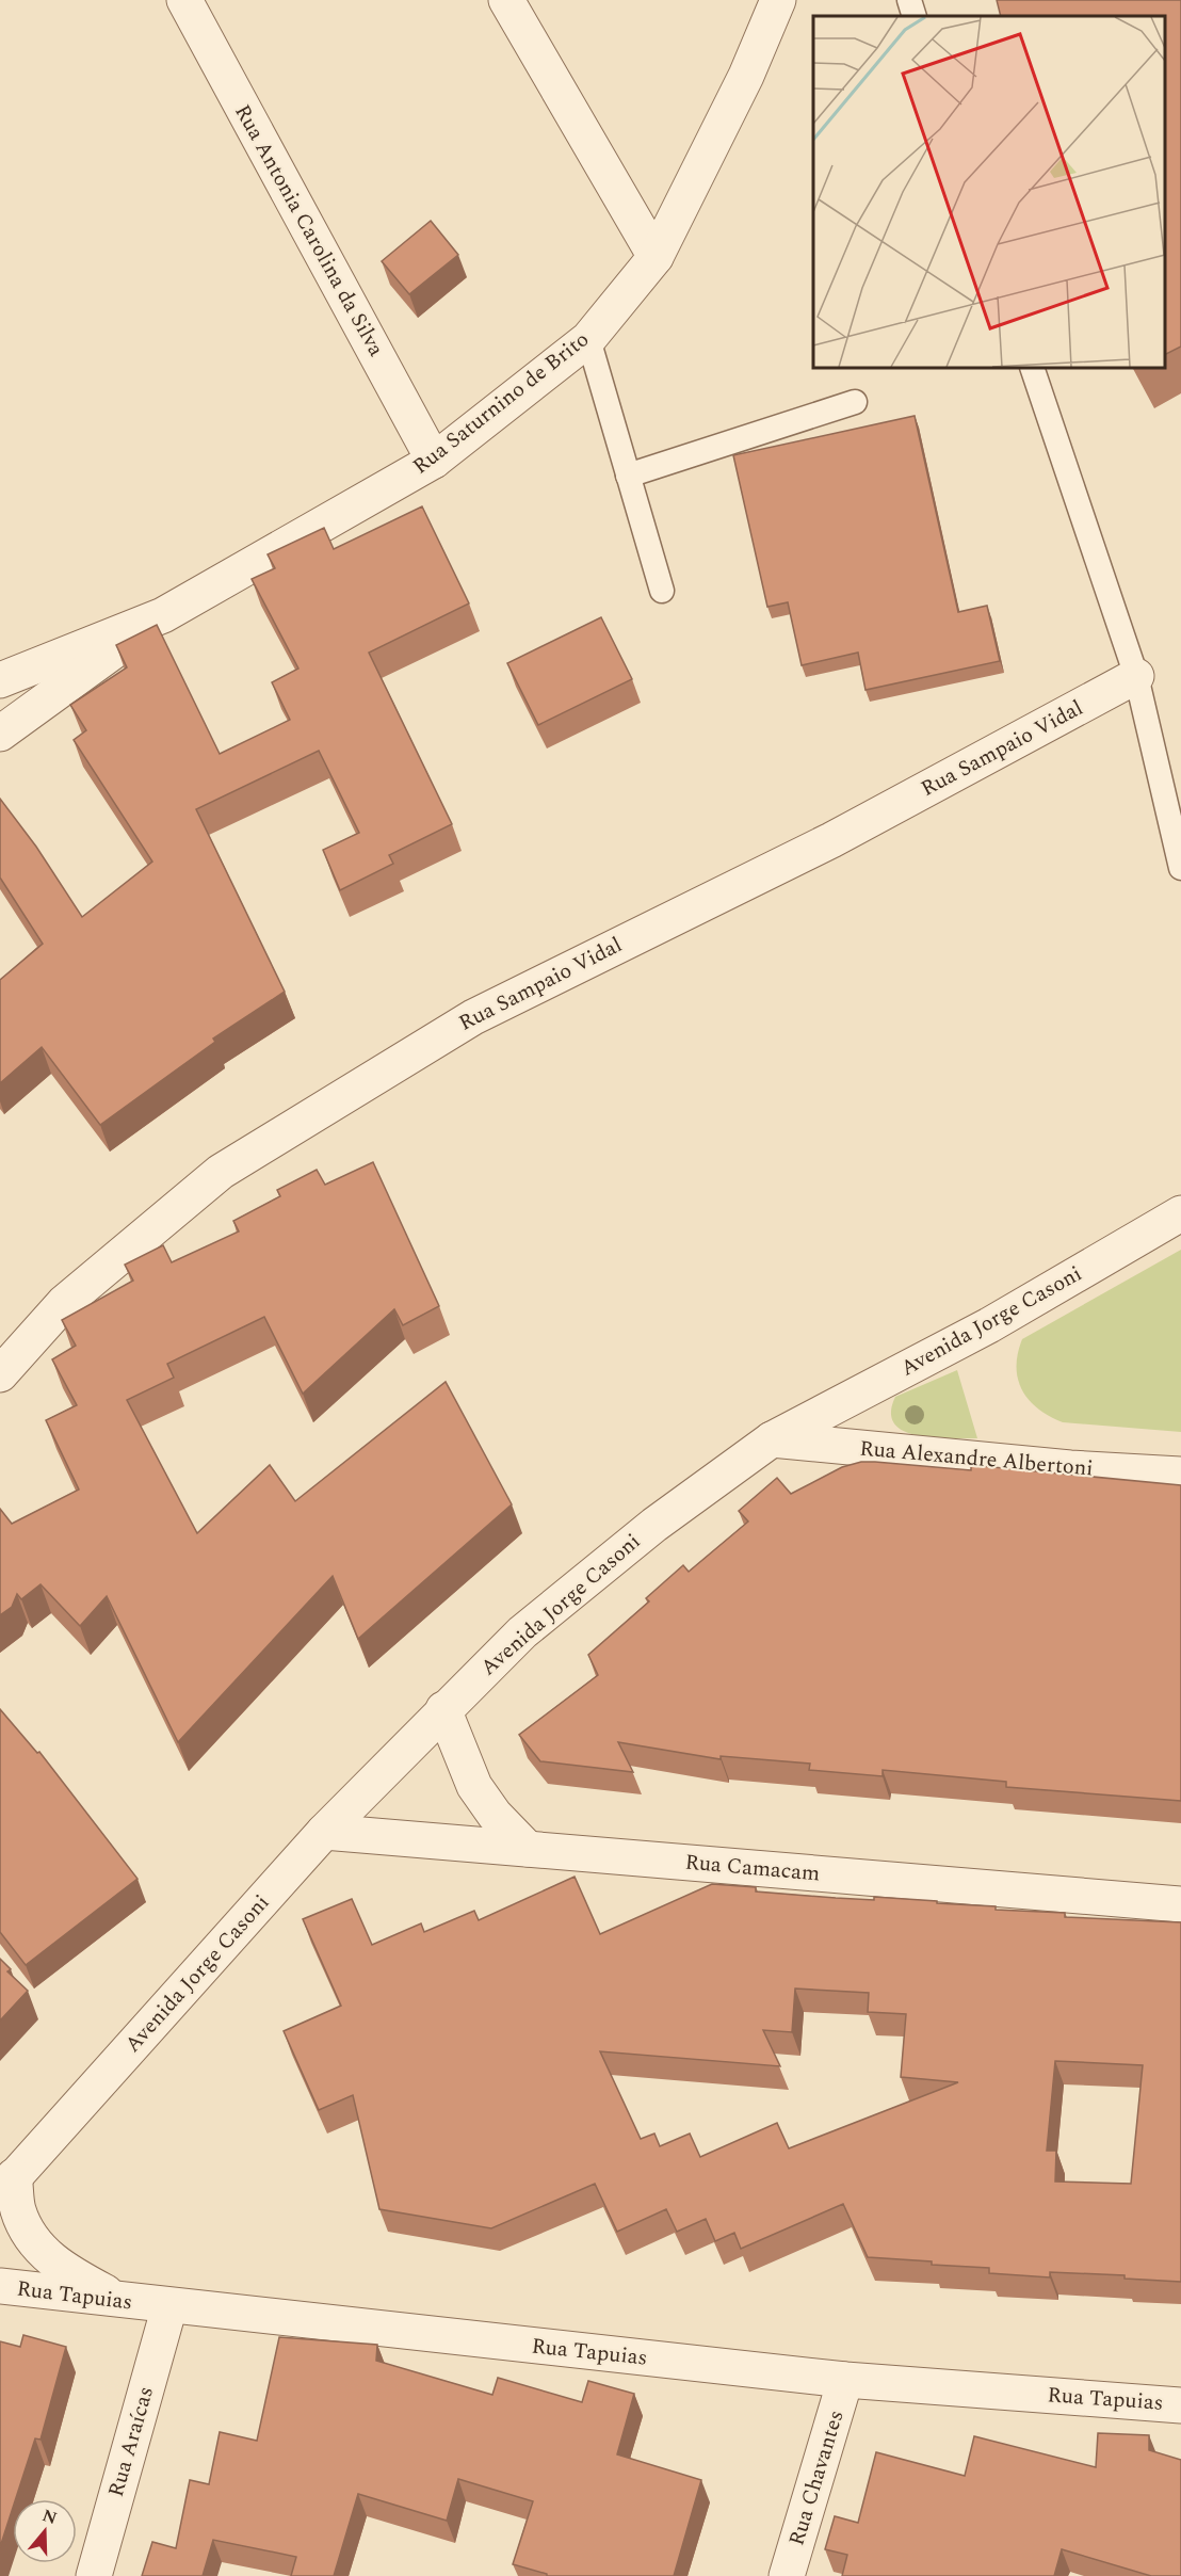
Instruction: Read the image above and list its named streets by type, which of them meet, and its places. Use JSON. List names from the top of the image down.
{
  "streets": {
    "street": [
      "Rua Antonia Carolina da Silva",
      "Rua Saturnino de Brito",
      "Rua Sampaio Vidal",
      "Avenida Jorge Casoni",
      "Rua Alexandre Albertoni",
      "Rua Camacam",
      "Rua Tapuias",
      "Rua Araícas",
      "Rua Chavantes"
    ]
  },
  "crossings": [
    ["Rua Antonia Carolina da Silva", "Rua Saturnino de Brito"],
    ["Avenida Jorge Casoni", "Rua Alexandre Albertoni"],
    ["Avenida Jorge Casoni", "Rua Camacam"],
    ["Rua Tapuias", "Rua Araícas"],
    ["Rua Tapuias", "Rua Chavantes"]
  ],
  "north": "top"
}
